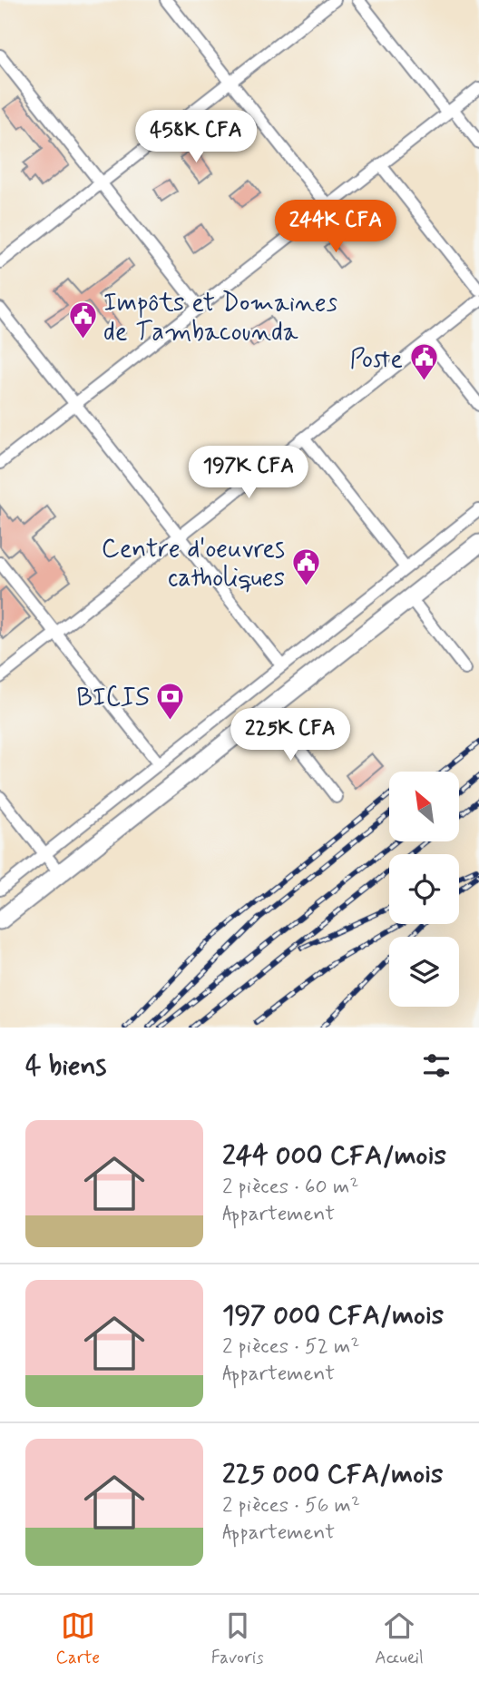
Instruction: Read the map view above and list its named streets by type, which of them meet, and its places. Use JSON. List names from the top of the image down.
{
  "places": {
    "public building": ["Impôts et Domaines de Tambacounda", "Poste", "Centre d'oeuvres catholiques"],
    "bank": ["BICIS"]
  },
  "north": "top left",
  "page": {
    "price": [
      "458K CFA",
      "244K CFA",
      "197K CFA",
      "225K CFA"
    ],
    "heading": "4 biens",
    "list": [
      {
        "name": "244 000 CFA/mois",
        "note": "2 pièces · 60 m² · Appartement"
      },
      {
        "name": "197 000 CFA/mois",
        "note": "2 pièces · 52 m² · Appartement"
      },
      {
        "name": "225 000 CFA/mois",
        "note": "2 pièces · 56 m² · Appartement"
      }
    ],
    "tabs": ["Carte", "Favoris", "Accueil"]
  }
}
